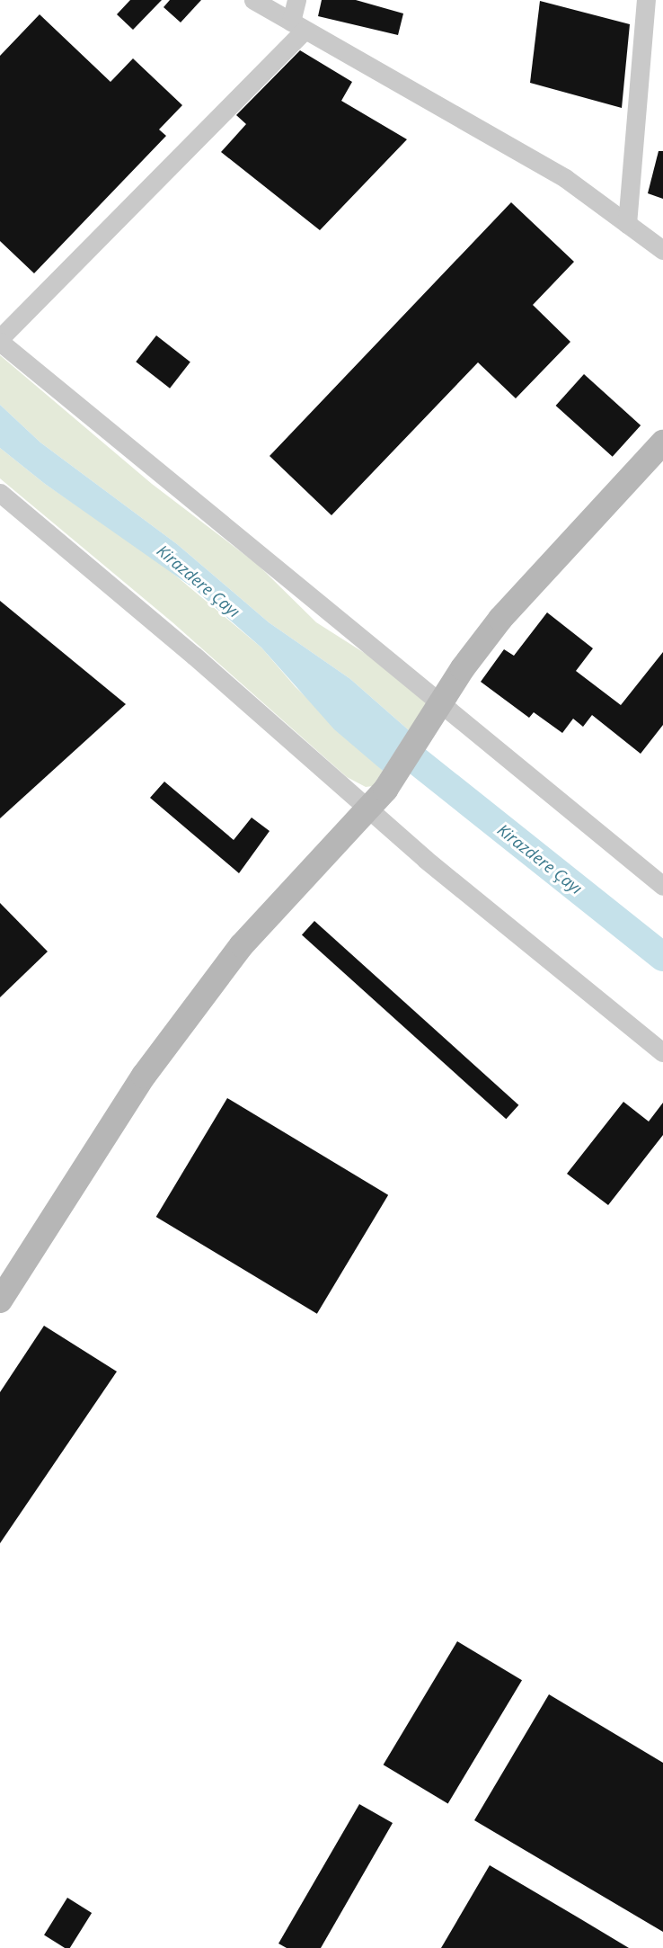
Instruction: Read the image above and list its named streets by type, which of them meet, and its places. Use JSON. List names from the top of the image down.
{
  "water": ["Kirazdere Çayı"]
}
